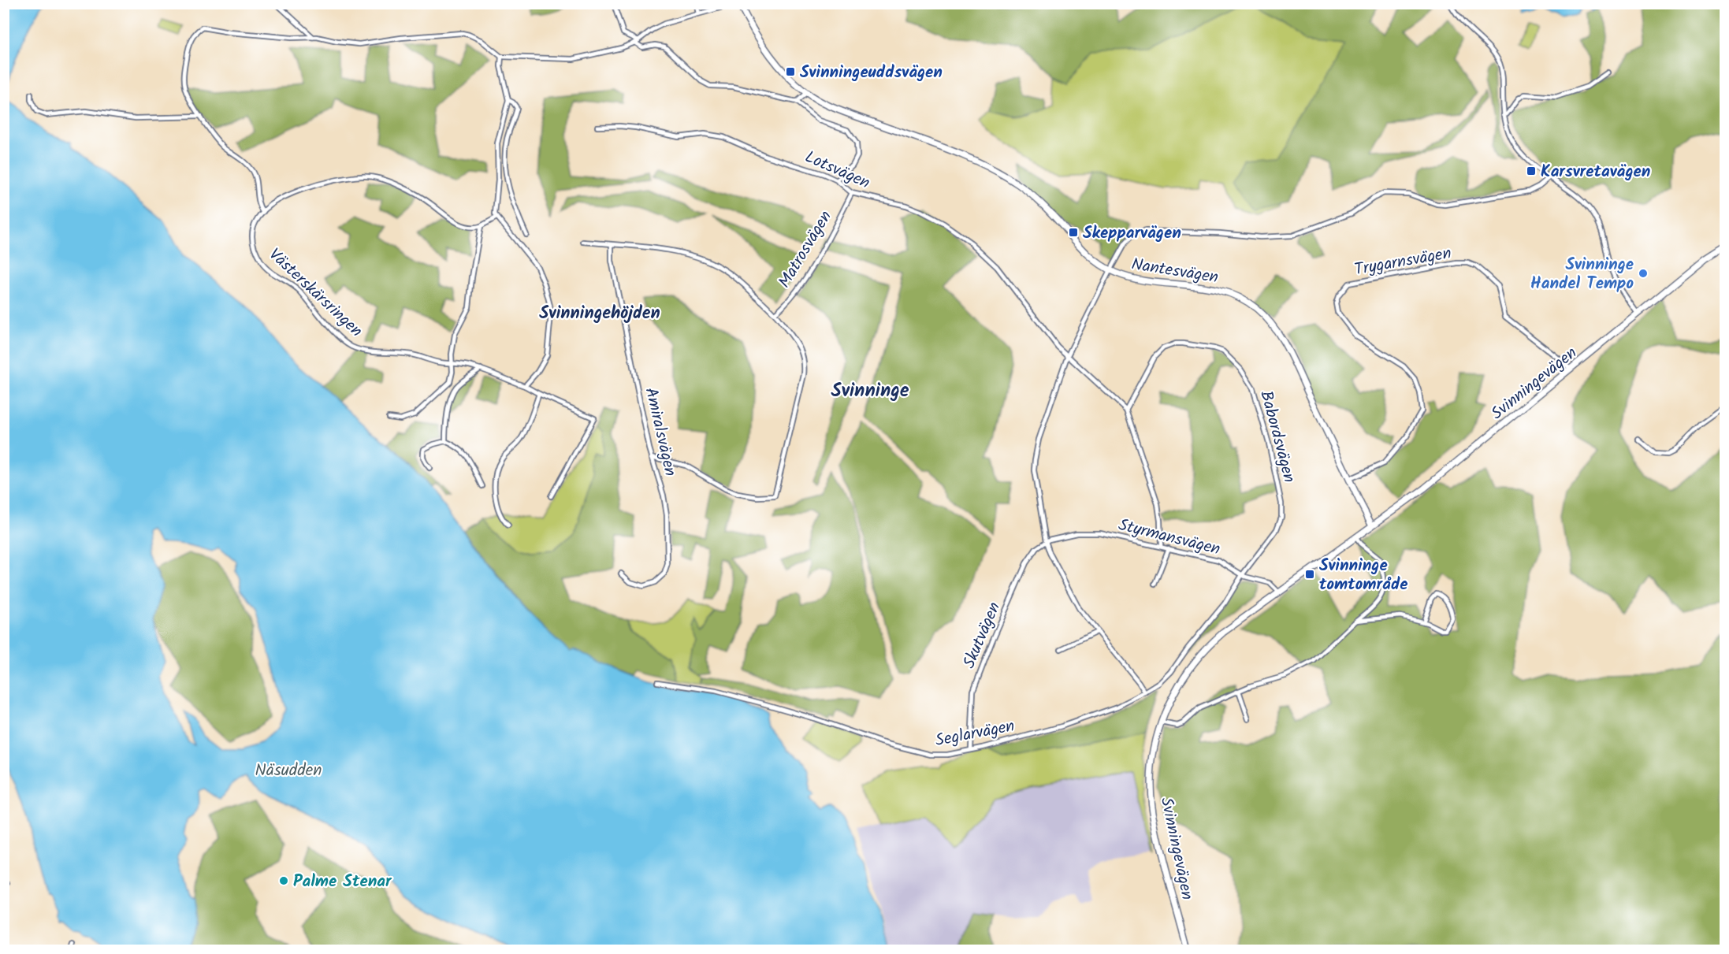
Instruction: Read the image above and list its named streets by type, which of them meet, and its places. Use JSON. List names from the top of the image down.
{
  "streets": {
    "main road": ["Nantesvägen", "Svinningevägen"],
    "street": [
      "Lotsvägen",
      "Matrosvägen",
      "Trygarnsvägen",
      "Västerskärsringen",
      "Amiralsvägen",
      "Babordsvägen",
      "Styrmansvägen",
      "Skutvägen",
      "Seglarvägen"
    ]
  },
  "crossings": [
    ["Lotsvägen", "Matrosvägen"],
    ["Lotsvägen", "Babordsvägen"],
    ["Trygarnsvägen", "Nantesvägen"],
    ["Trygarnsvägen", "Svinningevägen"],
    ["Nantesvägen", "Svinningevägen"],
    ["Svinningevägen", "Styrmansvägen"],
    ["Babordsvägen", "Styrmansvägen"],
    ["Babordsvägen", "Seglarvägen"],
    ["Styrmansvägen", "Skutvägen"],
    ["Styrmansvägen", "Seglarvägen"],
    ["Skutvägen", "Seglarvägen"]
  ],
  "districts": ["Svinningehöjden", "Svinninge"],
  "parks": ["Näsudden"],
  "places": {
    "transit": [
      "Svinningeuddsvägen",
      "Karsvretavägen",
      "Skepparvägen",
      "Svinninge tomtområde"
    ],
    "other": ["Svinninge Handel Tempo", "Palme Stenar"]
  }
}
